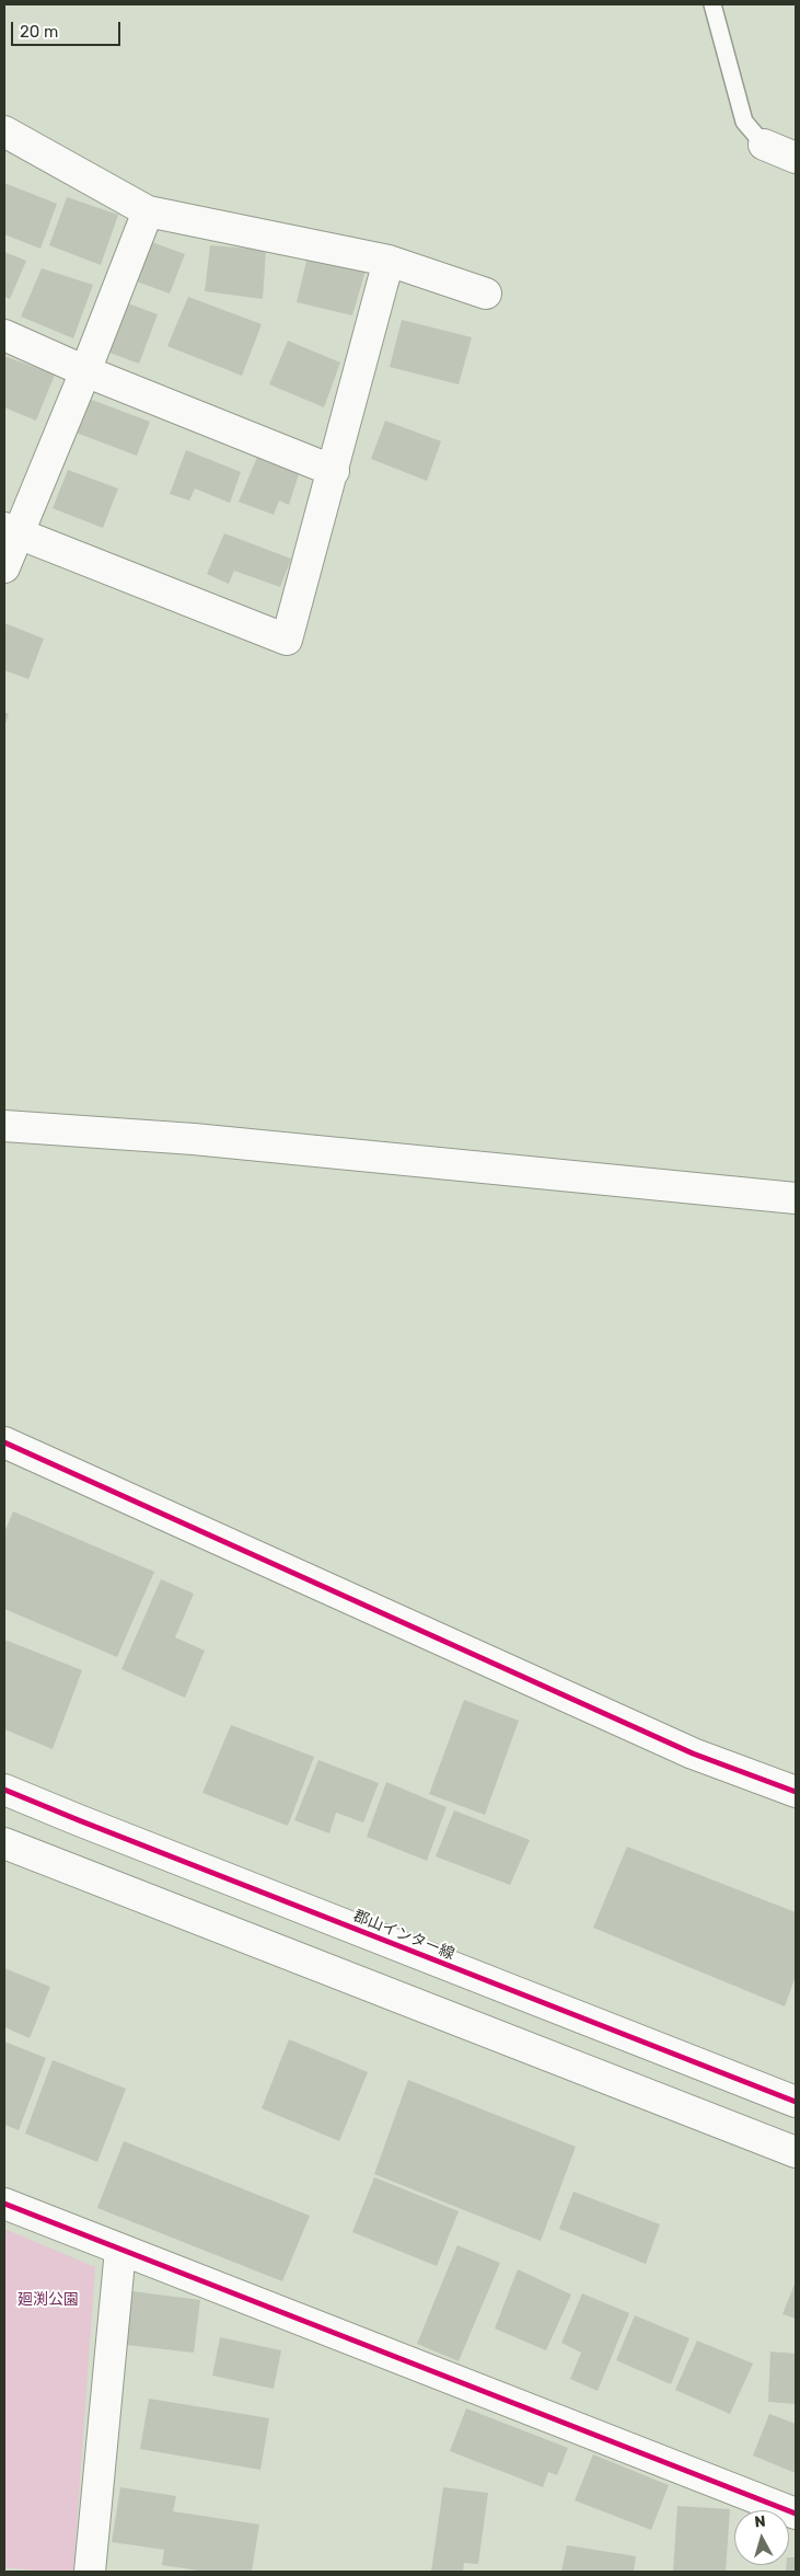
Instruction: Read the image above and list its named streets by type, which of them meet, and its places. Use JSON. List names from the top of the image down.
{
  "streets": {
    "street": ["郡山インター線"]
  },
  "parks": ["廻渕公園"],
  "scale_bar": "20 m",
  "north": "top"
}
